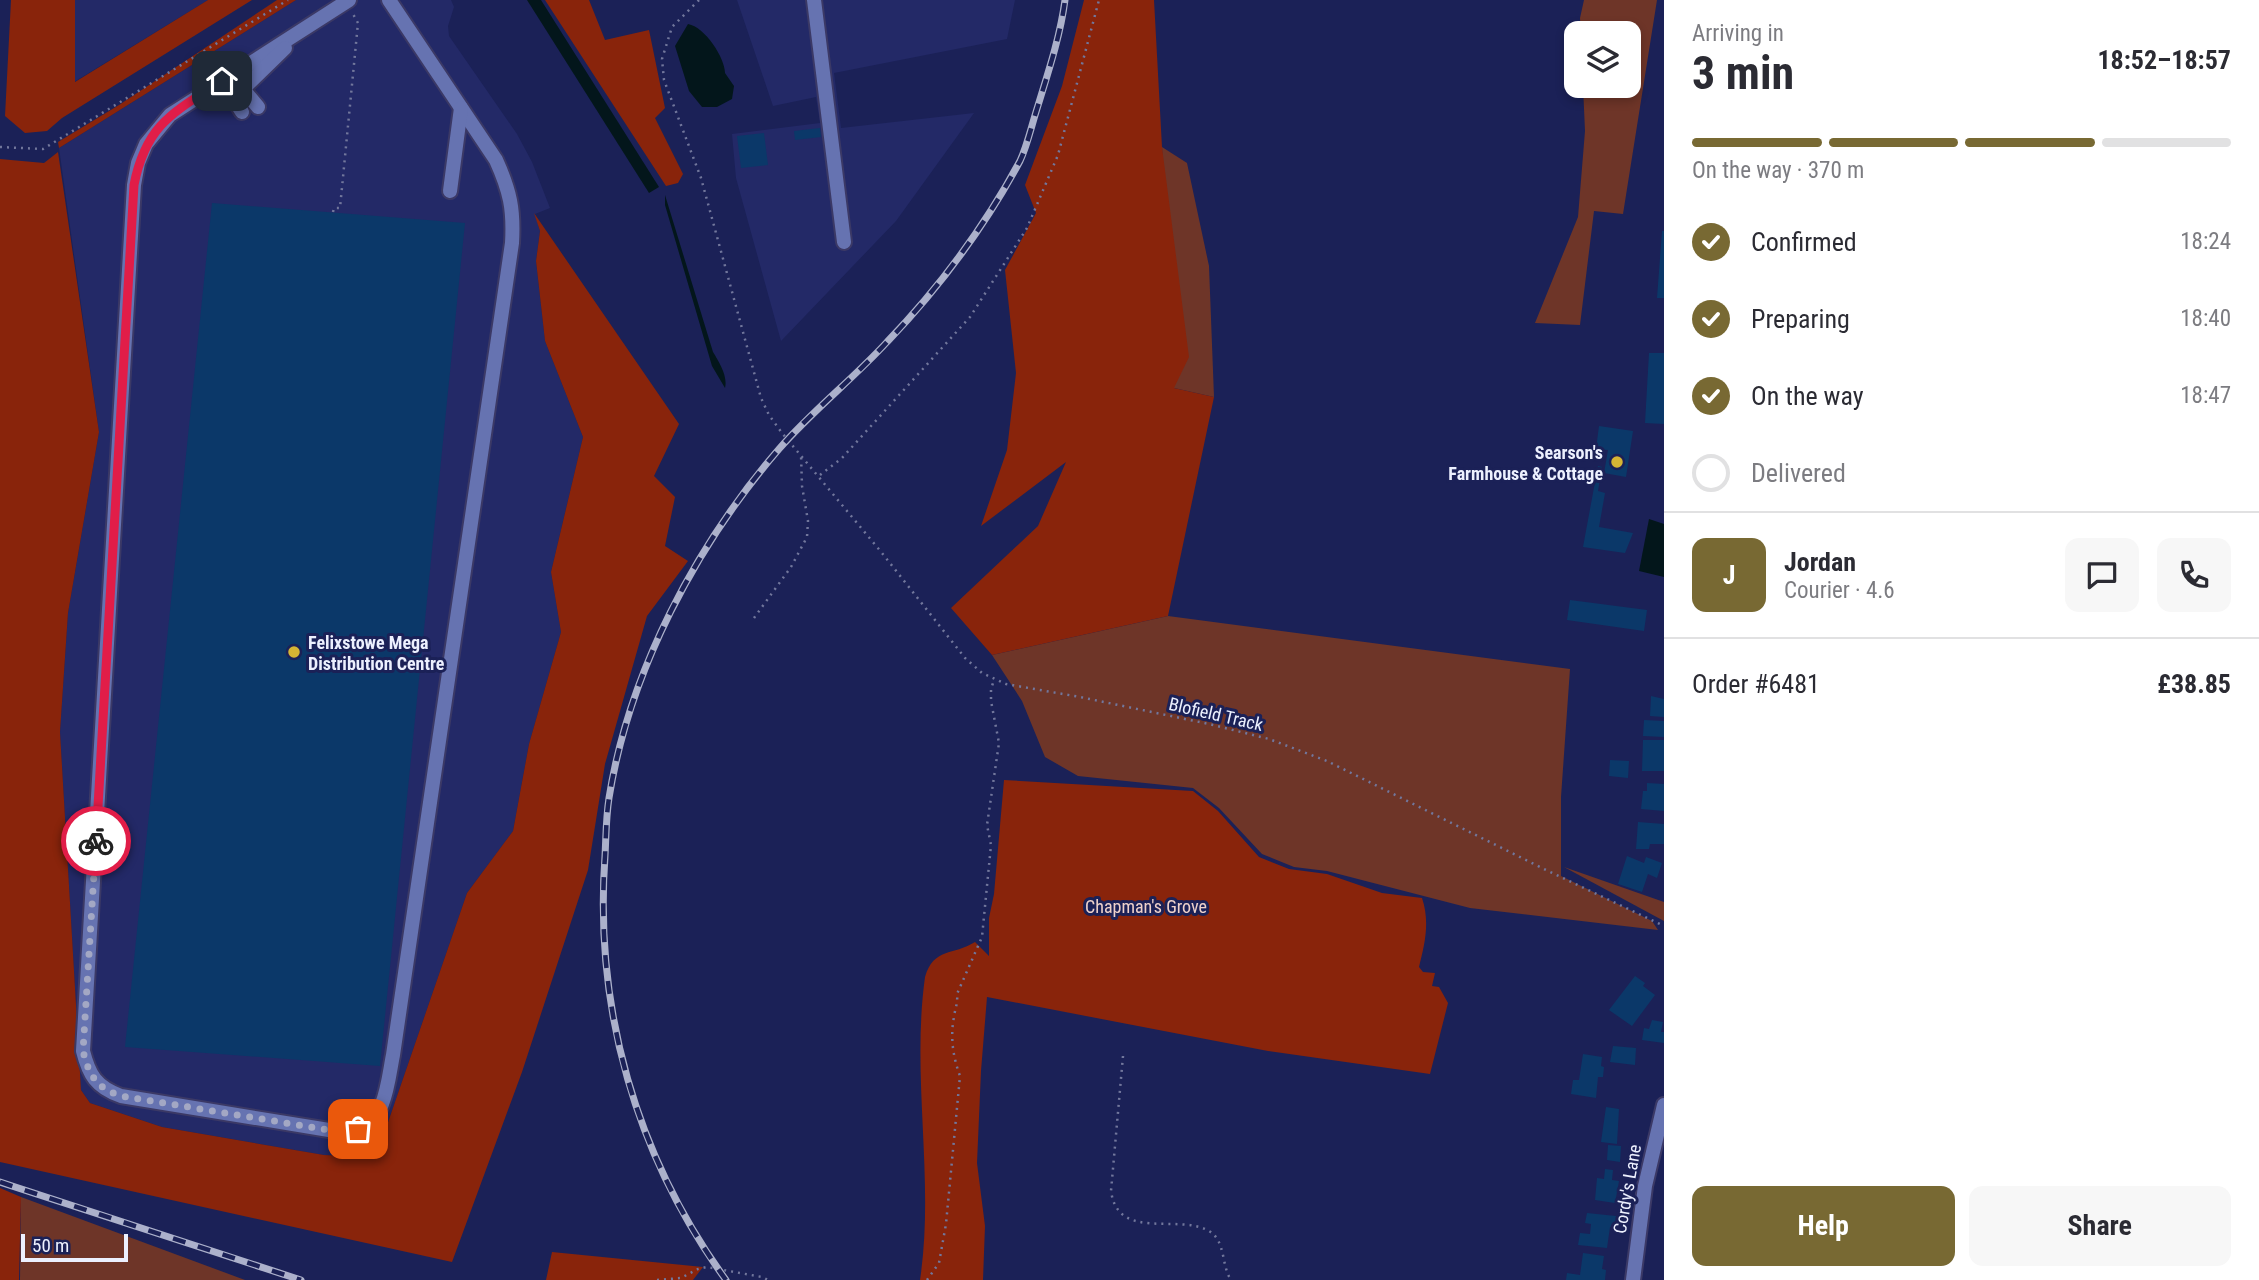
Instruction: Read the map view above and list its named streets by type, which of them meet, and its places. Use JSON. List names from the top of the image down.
{
  "streets": {
    "street": ["Cordy's Lane"],
    "path": ["Blofield Track"]
  },
  "parks": ["Chapman's Grove"],
  "places": ["Searson's Farmhouse & Cottage", "Felixstowe Mega Distribution Centre"],
  "scale_bar": "50 m",
  "page": {
    "heading": ["3 min", "Arriving in", "18:52–18:57"],
    "panel": [
      "Jordan",
      "Courier · 4.6",
      "Order #6481",
      "£38.85"
    ],
    "bar": "On the way · 370 m",
    "list": [
      ["Confirmed", "18:24"],
      ["Preparing", "18:40"],
      ["On the way", "18:47"],
      "Delivered"
    ],
    "round": "J",
    "buttons": ["Help", "Share"],
    "scale": "50 m"
  }
}
